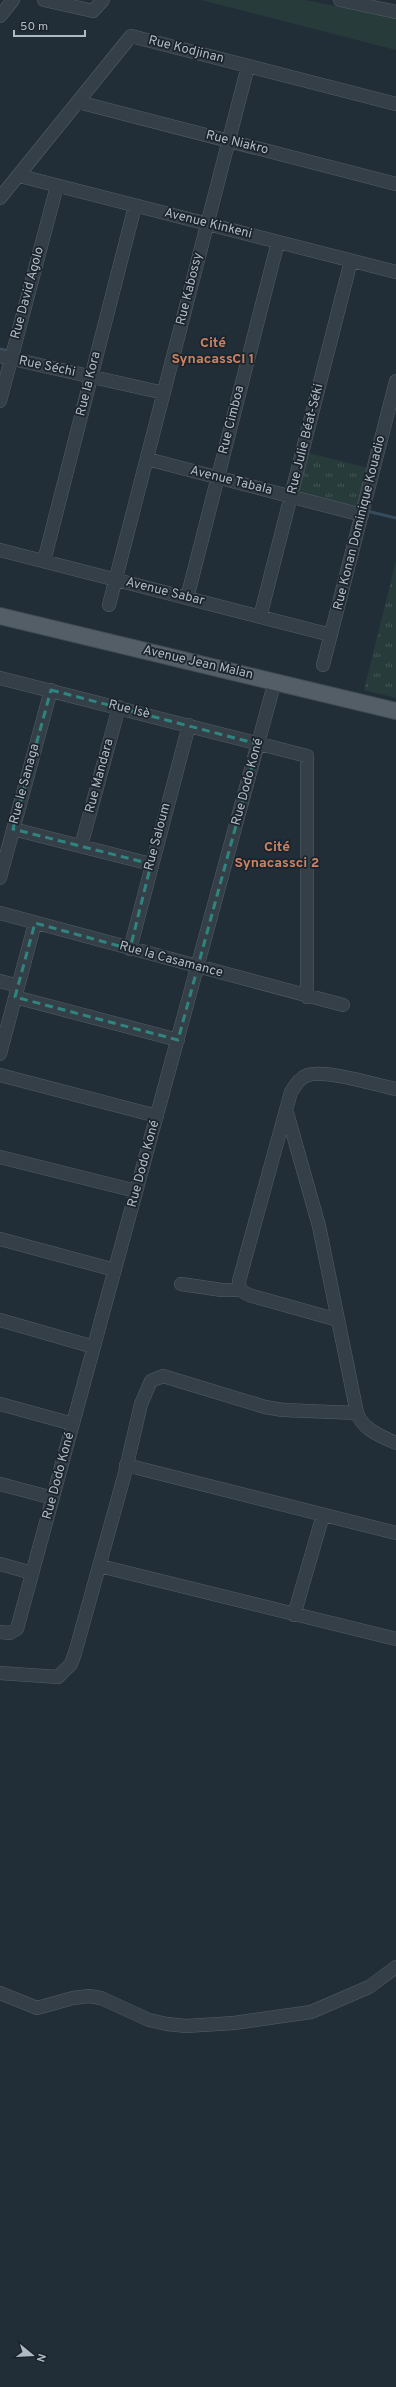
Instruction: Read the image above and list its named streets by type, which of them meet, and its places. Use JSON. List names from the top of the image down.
{
  "streets": {
    "main road": ["Avenue Jean Malan"],
    "street": [
      "Rue Kodjinan",
      "Rue Niakro",
      "Avenue Kinkeni",
      "Rue Kabossy",
      "Rue David Agolo",
      "Rue Séchi",
      "Rue la Kora",
      "Rue Cimboa",
      "Rue Julie Béat-Séki",
      "Avenue Tabala",
      "Rue Konan Dominique Kouadio",
      "Avenue Sabar",
      "Rue Isè",
      "Rue Mandara",
      "Rue Dodo Koné",
      "Rue le Sanaga",
      "Rue Saloum",
      "Rue la Casamance"
    ]
  },
  "crossings": [
    ["Rue Kodjinan", "Rue Niakro"],
    ["Rue Kodjinan", "Avenue Kinkeni"],
    ["Rue Kodjinan", "Rue Kabossy"],
    ["Rue Niakro", "Rue Kabossy"],
    ["Avenue Kinkeni", "Rue Kabossy"],
    ["Avenue Kinkeni", "Rue David Agolo"],
    ["Avenue Kinkeni", "Rue la Kora"],
    ["Avenue Kinkeni", "Rue Cimboa"],
    ["Avenue Kinkeni", "Rue Julie Béat-Séki"],
    ["Rue Kabossy", "Rue Séchi"],
    ["Rue Kabossy", "Avenue Tabala"],
    ["Rue Kabossy", "Avenue Sabar"],
    ["Rue David Agolo", "Rue Séchi"],
    ["Rue Séchi", "Rue la Kora"],
    ["Rue la Kora", "Avenue Sabar"],
    ["Rue Cimboa", "Avenue Tabala"],
    ["Rue Cimboa", "Avenue Sabar"],
    ["Rue Julie Béat-Séki", "Avenue Tabala"],
    ["Rue Julie Béat-Séki", "Avenue Sabar"],
    ["Avenue Tabala", "Rue Konan Dominique Kouadio"],
    ["Rue Konan Dominique Kouadio", "Avenue Sabar"],
    ["Avenue Jean Malan", "Rue Dodo Koné"],
    ["Rue Isè", "Rue Mandara"],
    ["Rue Isè", "Rue Dodo Koné"],
    ["Rue Isè", "Rue le Sanaga"],
    ["Rue Isè", "Rue Saloum"],
    ["Rue Isè", "Rue la Casamance"],
    ["Rue Dodo Koné", "Rue la Casamance"],
    ["Rue Saloum", "Rue la Casamance"]
  ],
  "districts": ["Cité SynacassCI 1", "Cité Synacassci 2"],
  "scale_bar": "50 m",
  "north": "right"
}
